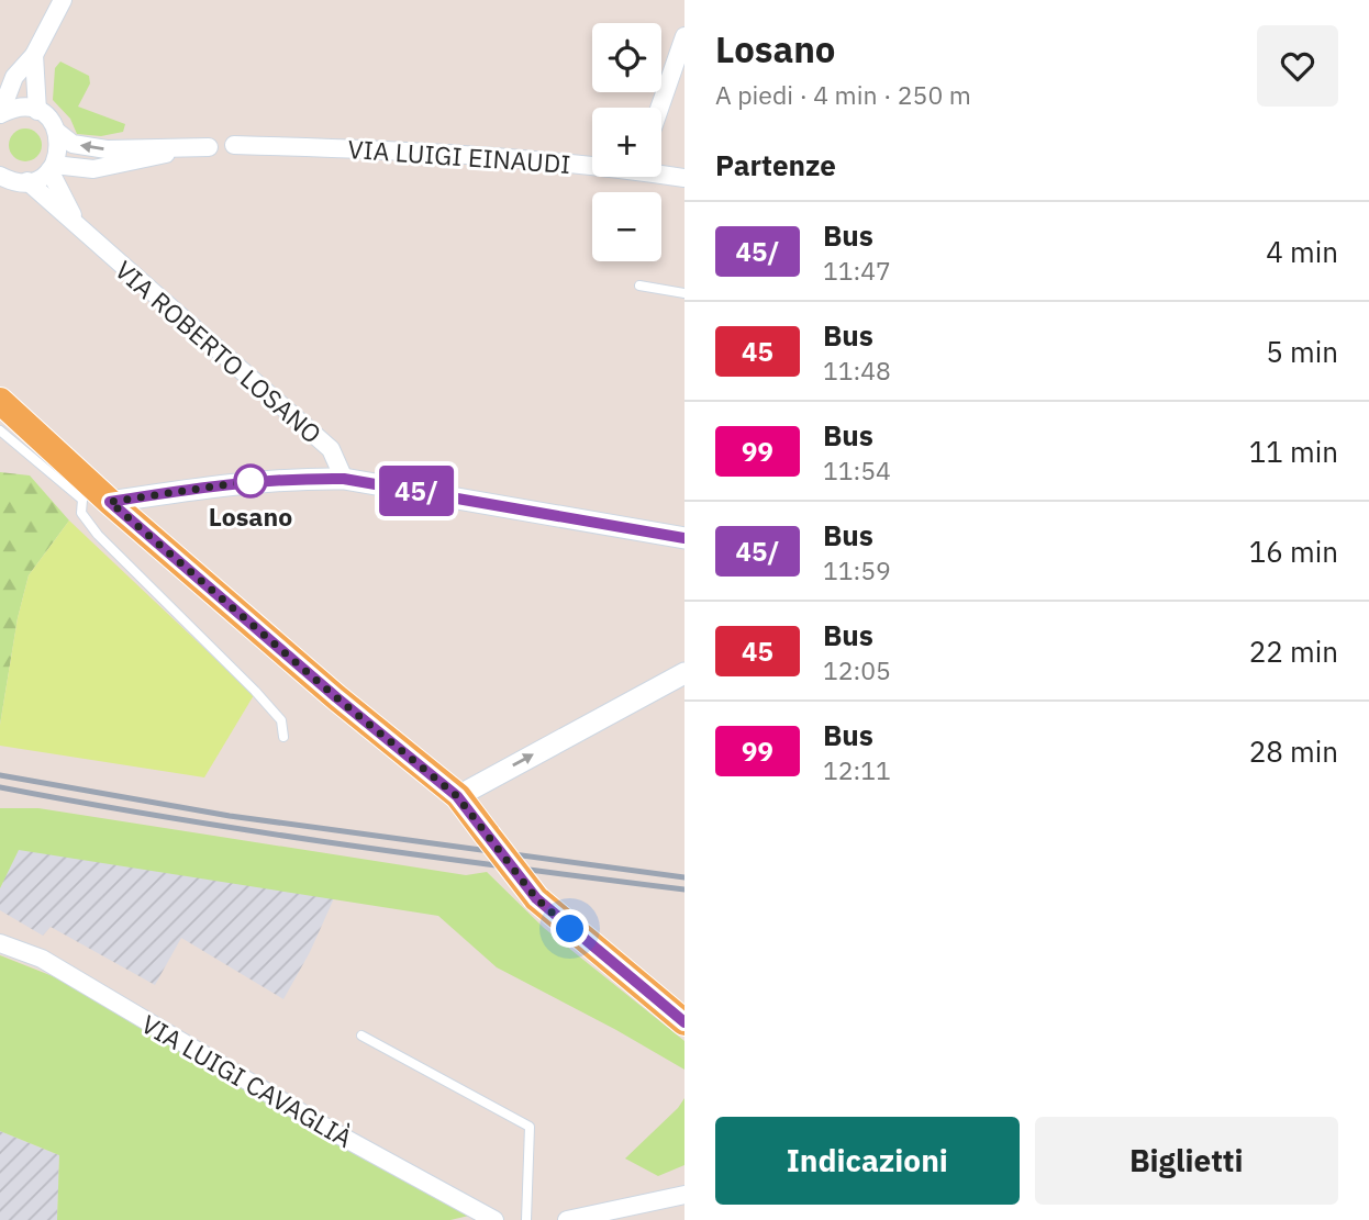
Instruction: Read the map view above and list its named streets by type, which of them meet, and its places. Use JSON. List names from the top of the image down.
{
  "streets": {
    "street": ["VIA LUIGI EINAUDI", "VIA ROBERTO LOSANO", "VIA LUIGI CAVAGLIÀ"]
  },
  "places": ["Losano"],
  "lines": ["bus line 45/"],
  "page": {
    "on_map": "45/",
    "heading": [
      ["Losano", "A piedi · 4 min · 250 m"],
      "Partenze"
    ],
    "map_buttons": ["+", "−"],
    "list": [
      {
        "mark": "45/",
        "name": "Bus",
        "note": "11:47",
        "value": "4 min"
      },
      {
        "mark": "45",
        "name": "Bus",
        "note": "11:48",
        "value": "5 min"
      },
      {
        "mark": "99",
        "name": "Bus",
        "note": "11:54",
        "value": "11 min"
      },
      {
        "mark": "45/",
        "name": "Bus",
        "note": "11:59",
        "value": "16 min"
      },
      {
        "mark": "45",
        "name": "Bus",
        "note": "12:05",
        "value": "22 min"
      },
      {
        "mark": "99",
        "name": "Bus",
        "note": "12:11",
        "value": "28 min"
      }
    ],
    "buttons": ["Indicazioni", "Biglietti"]
  }
}
